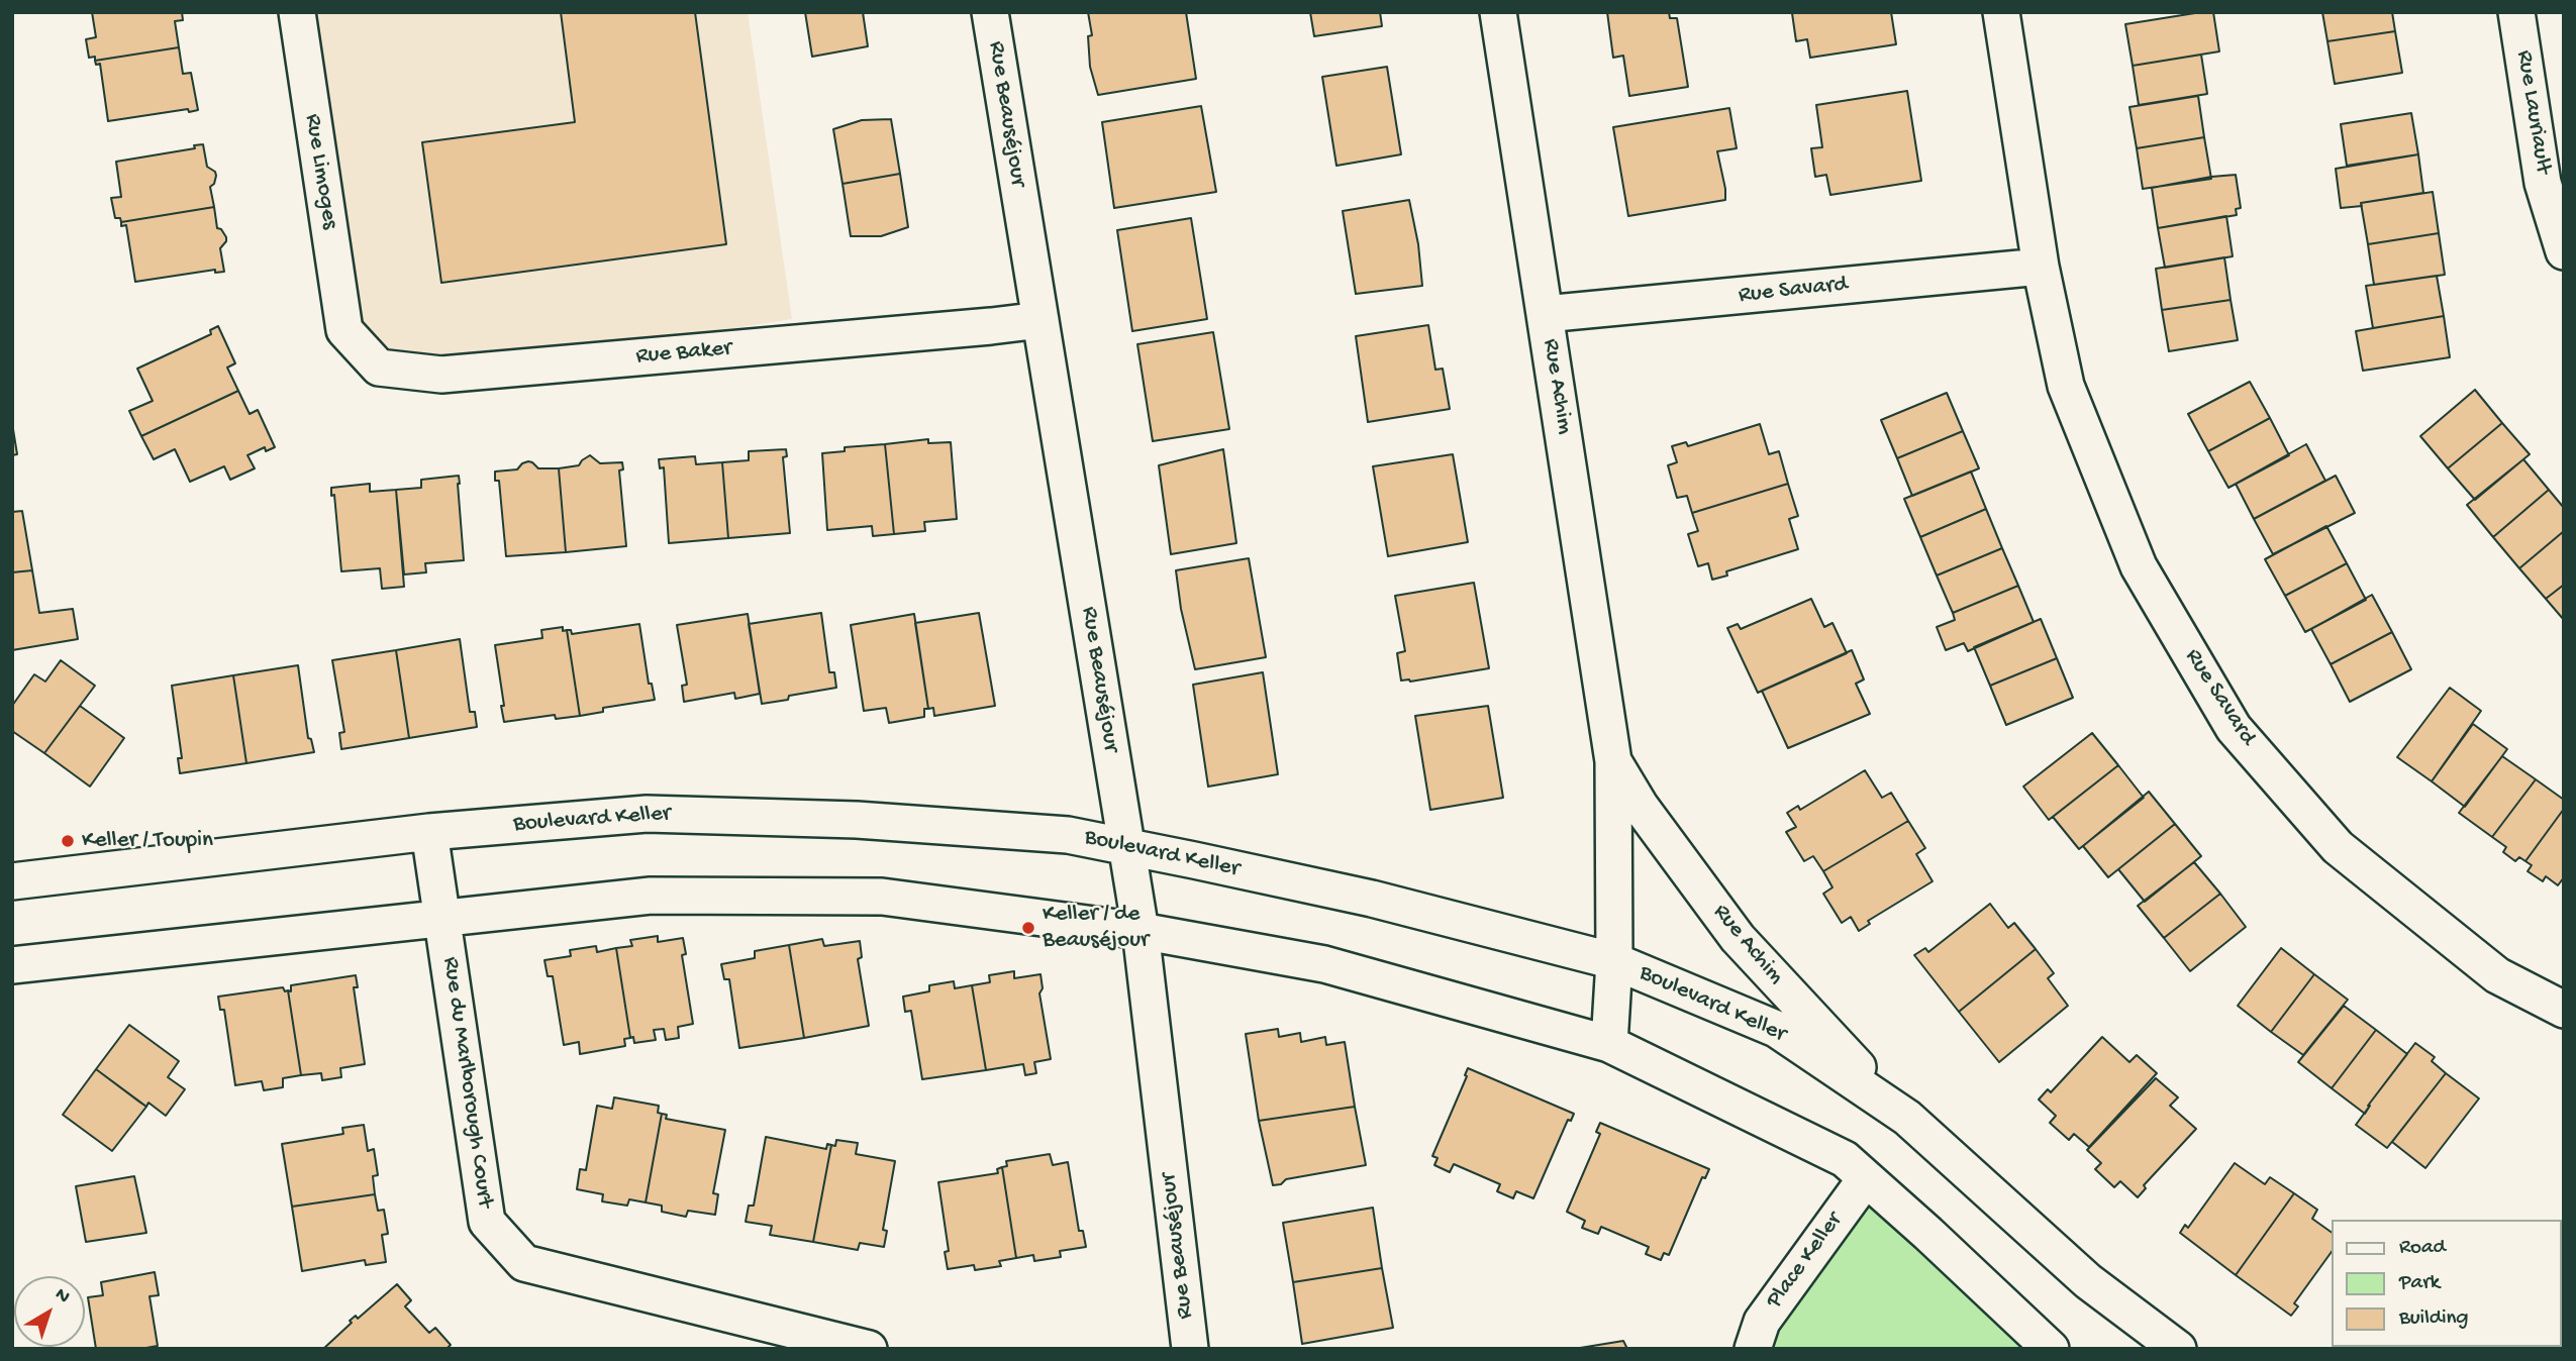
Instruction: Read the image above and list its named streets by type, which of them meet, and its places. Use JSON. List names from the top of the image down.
{
  "streets": {
    "street": [
      "Rue Lauriault",
      "Rue Beauséjour",
      "Rue Limoges",
      "Rue Savard",
      "Rue Baker",
      "Rue Achim",
      "Boulevard Keller",
      "Rue du Marlborough Court",
      "Place Keller"
    ]
  },
  "crossings": [
    ["Rue Beauséjour", "Rue Baker"],
    ["Rue Beauséjour", "Boulevard Keller"],
    ["Rue Limoges", "Rue Baker"],
    ["Rue Savard", "Rue Achim"],
    ["Rue Achim", "Boulevard Keller"],
    ["Boulevard Keller", "Rue du Marlborough Court"]
  ],
  "places": ["Keller / Toupin", "Keller / de Beauséjour"],
  "legend": ["Road", "Park", "Building"],
  "north": "top right"
}
